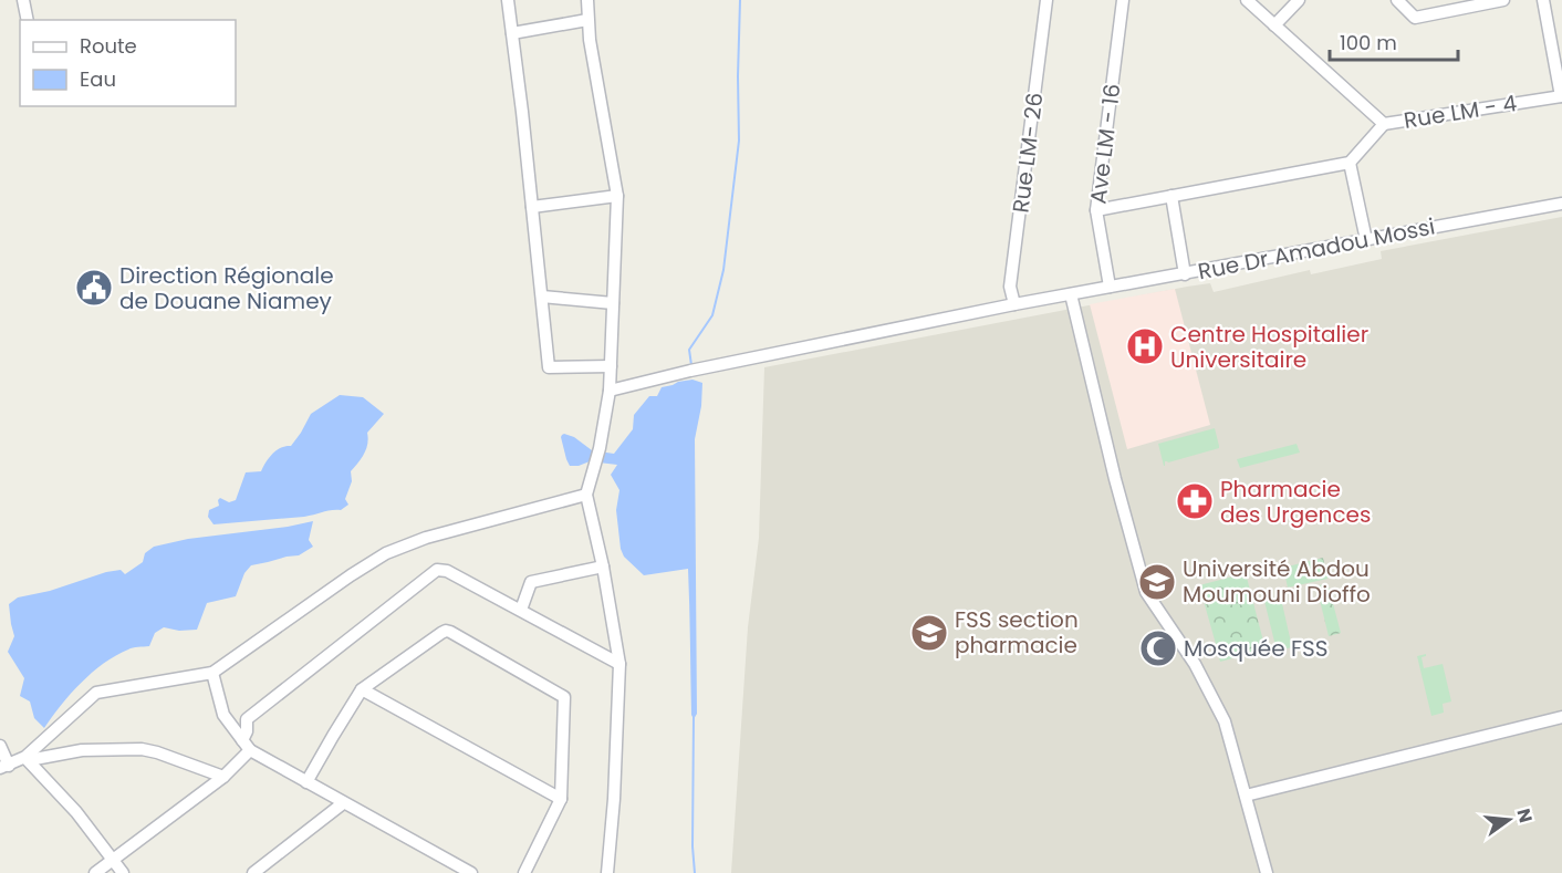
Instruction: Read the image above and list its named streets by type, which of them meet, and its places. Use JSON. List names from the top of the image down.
{
  "streets": {
    "street": [
      "Rue LM - 4",
      "Ave LM - 16",
      "Rue LM- 26",
      "Rue Dr Amadou Mossi"
    ]
  },
  "crossings": [
    ["Ave LM - 16", "Rue Dr Amadou Mossi"],
    ["Rue LM- 26", "Rue Dr Amadou Mossi"]
  ],
  "places": {
    "public building": ["Direction Régionale de Douane Niamey"],
    "hospital": ["Centre Hospitalier Universitaire"],
    "pharmacy": ["Pharmacie des Urgences"],
    "school or university": ["Université Abdou Moumouni Dioffo", "FSS section pharmacie"],
    "mosque": ["Mosquée FSS"]
  },
  "legend": ["Route", "Eau"],
  "scale_bar": "100 m",
  "north": "right"
}
